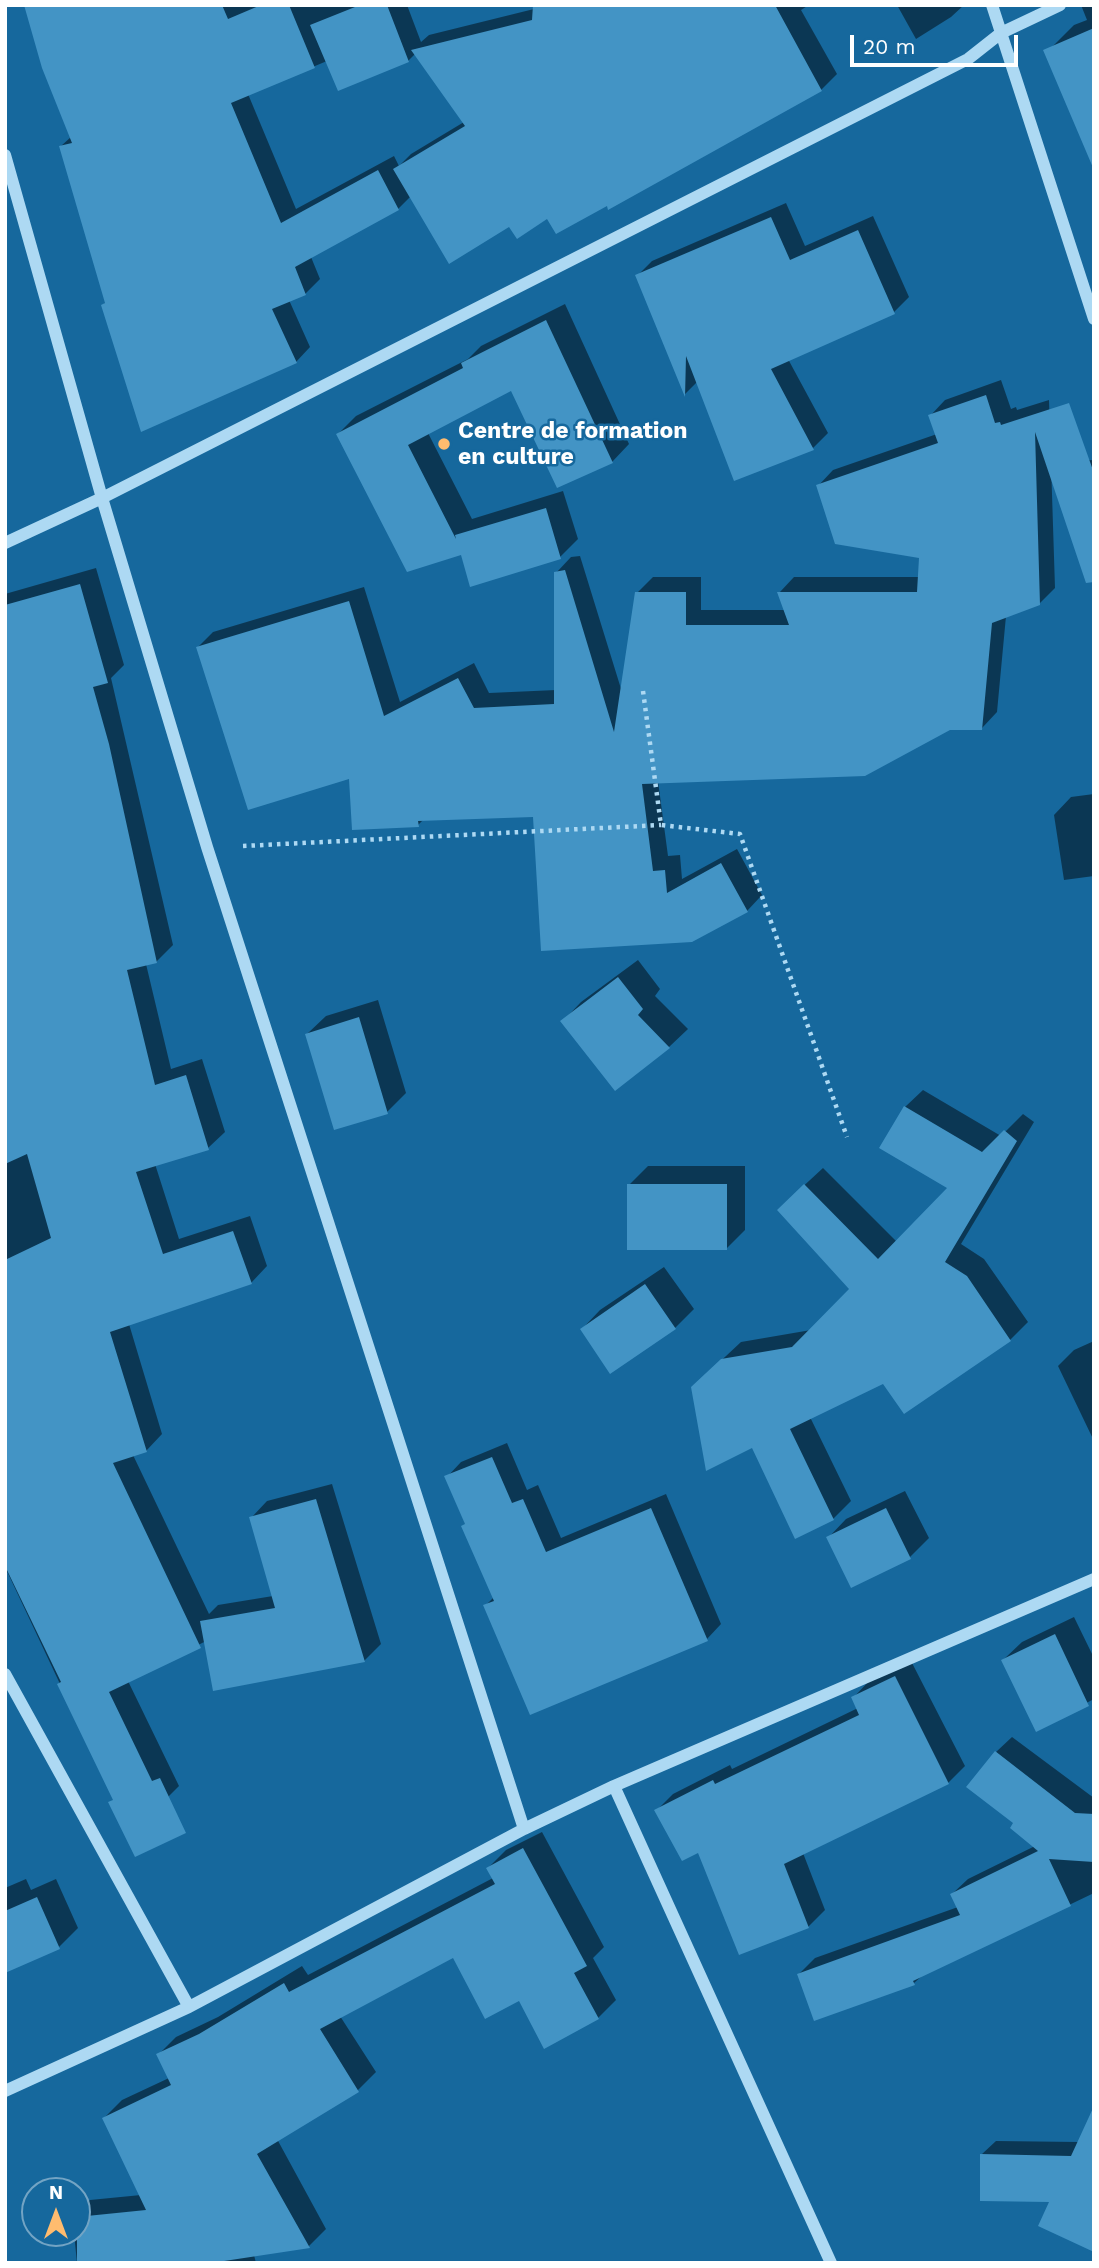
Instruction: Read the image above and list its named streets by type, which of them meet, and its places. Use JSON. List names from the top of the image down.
{
  "places": ["Centre de formation en culture"],
  "scale_bar": "20 m",
  "north": "top"
}
